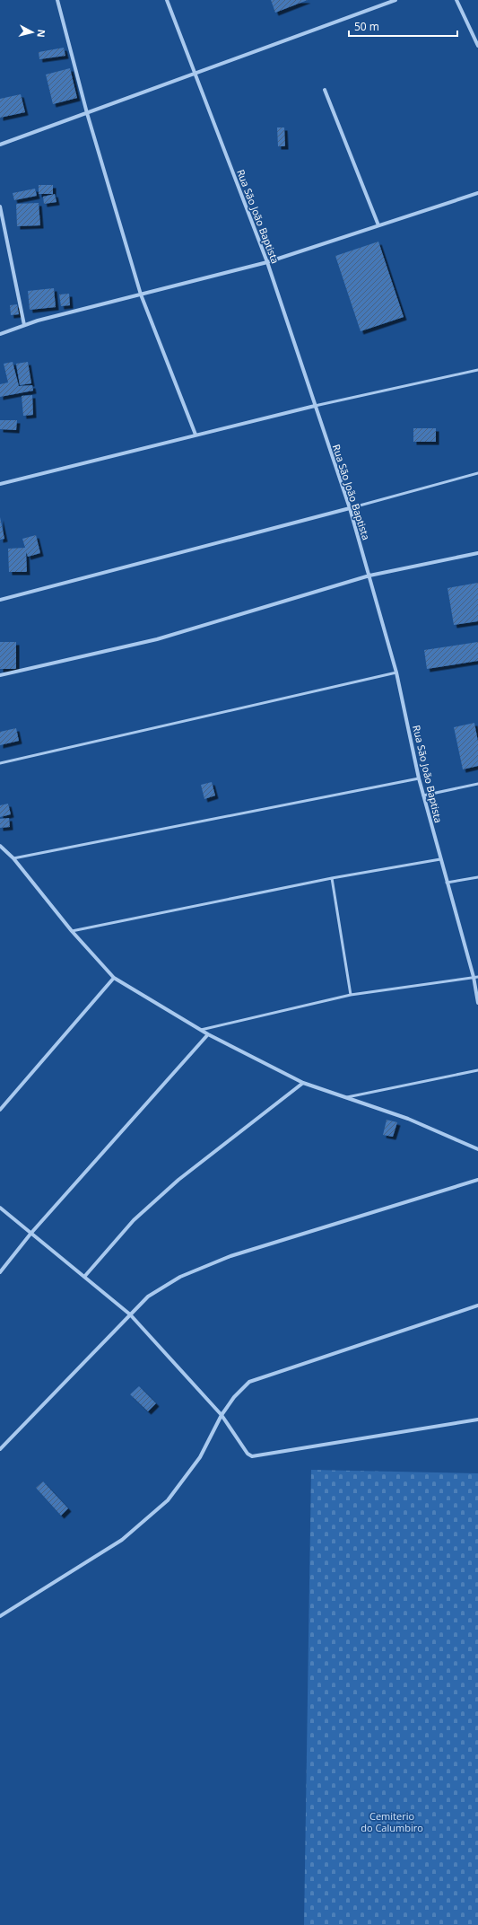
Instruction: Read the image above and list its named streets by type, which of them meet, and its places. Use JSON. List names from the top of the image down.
{
  "streets": {
    "street": ["Rua São João Baptista"]
  },
  "parks": ["Cemiterio do Calumbiro"],
  "scale_bar": "50 m",
  "north": "right"
}
